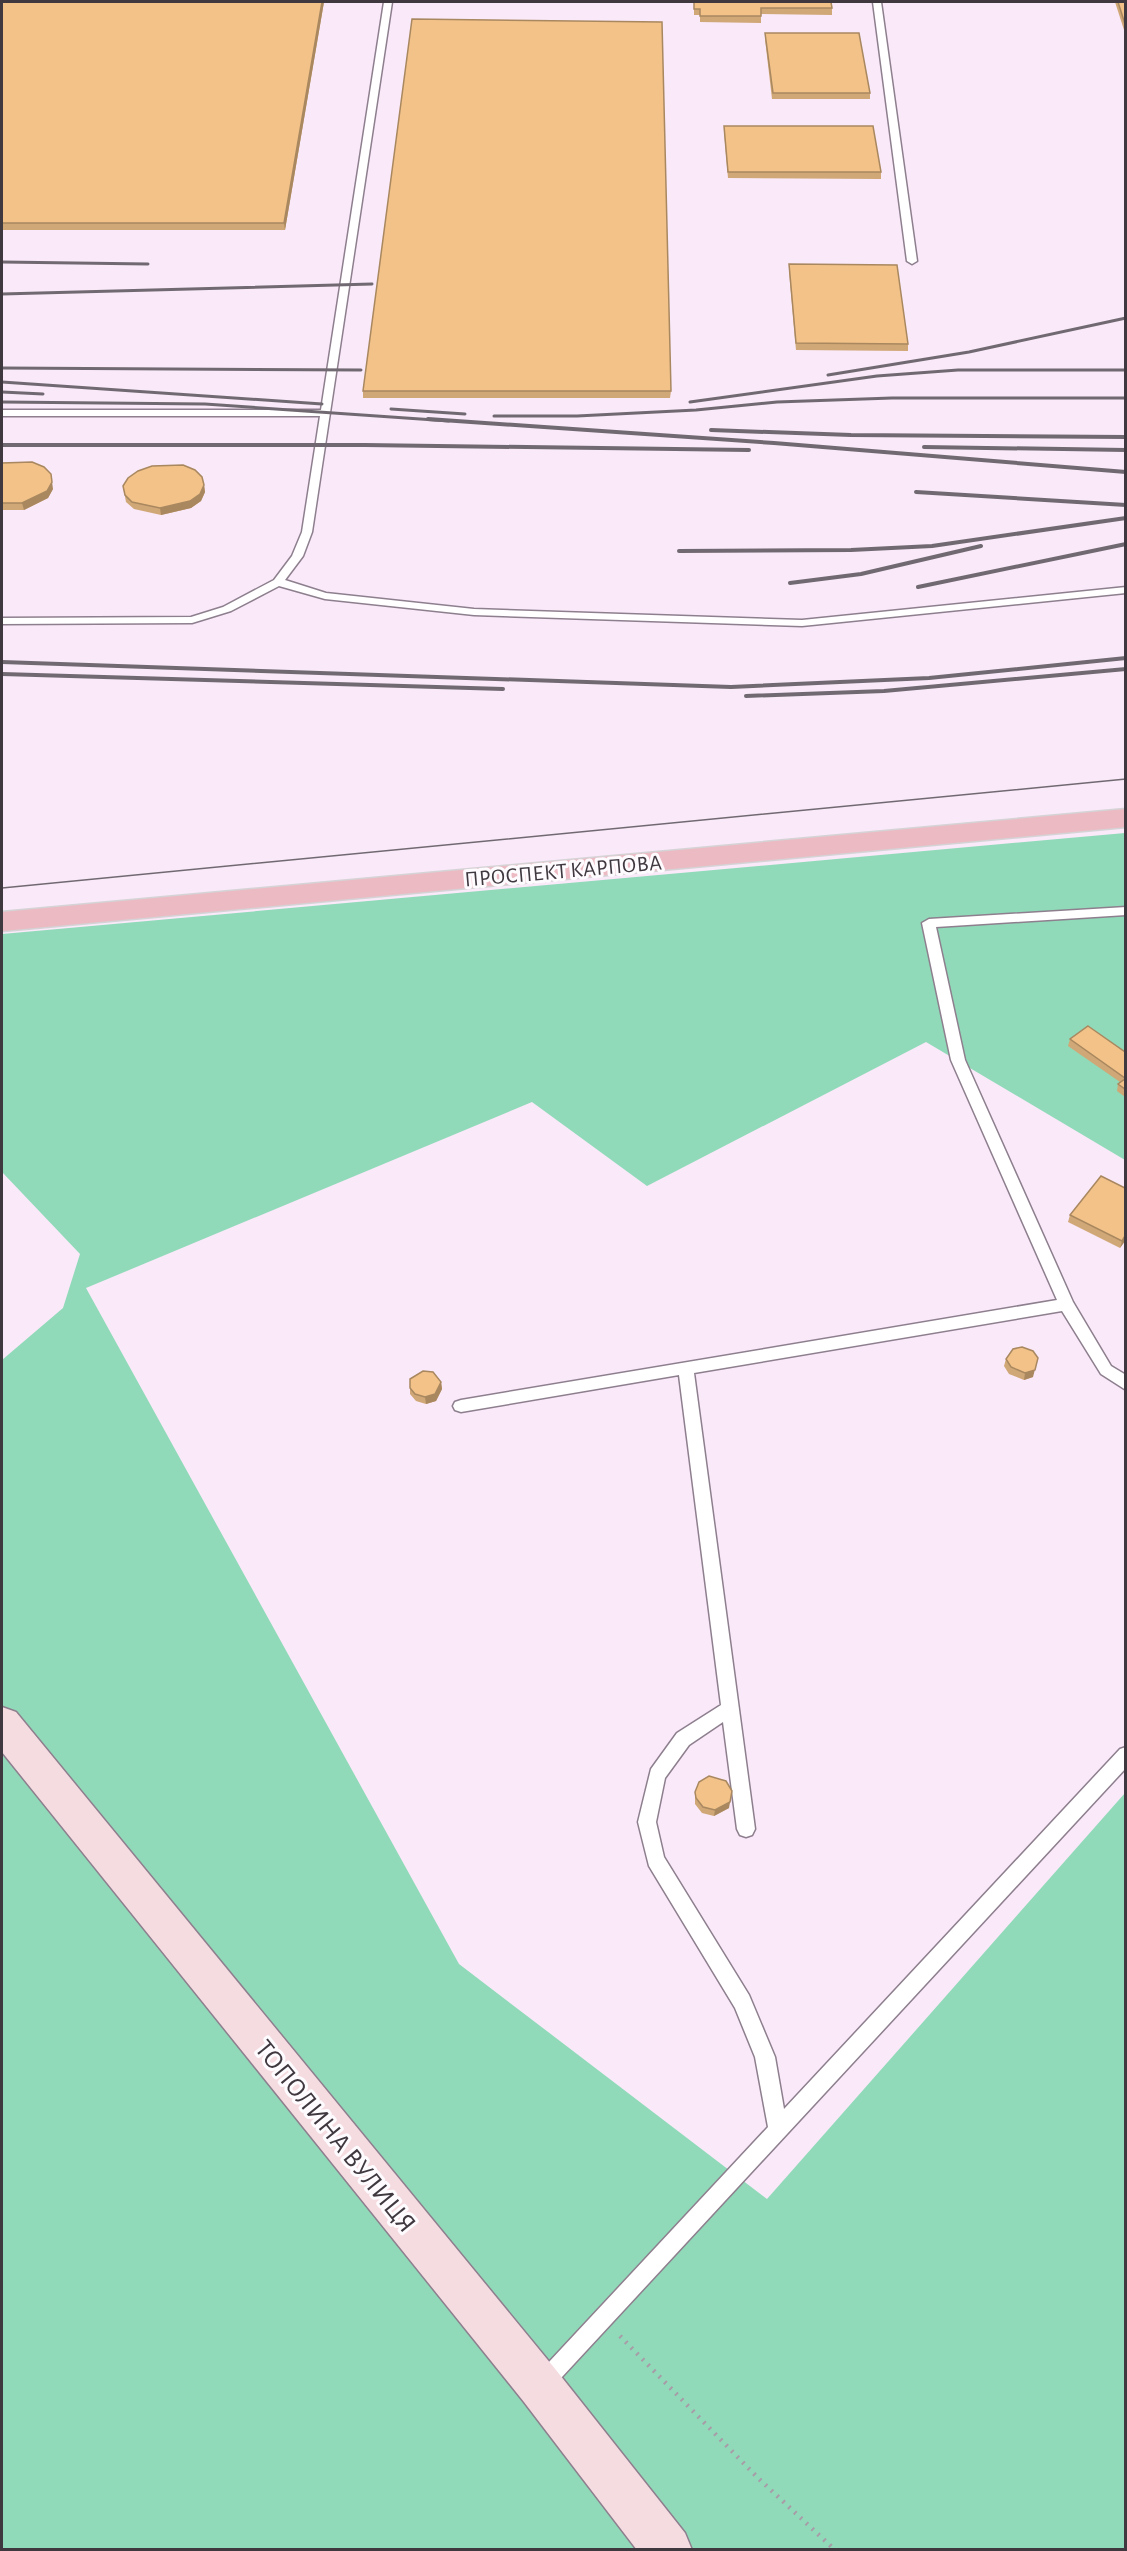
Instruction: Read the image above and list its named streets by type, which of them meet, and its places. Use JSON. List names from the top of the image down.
{
  "streets": {
    "main road": ["ПРОСПЕКТ КАРПОВА", "ТОПОЛИНА ВУЛИЦЯ"]
  }
}
